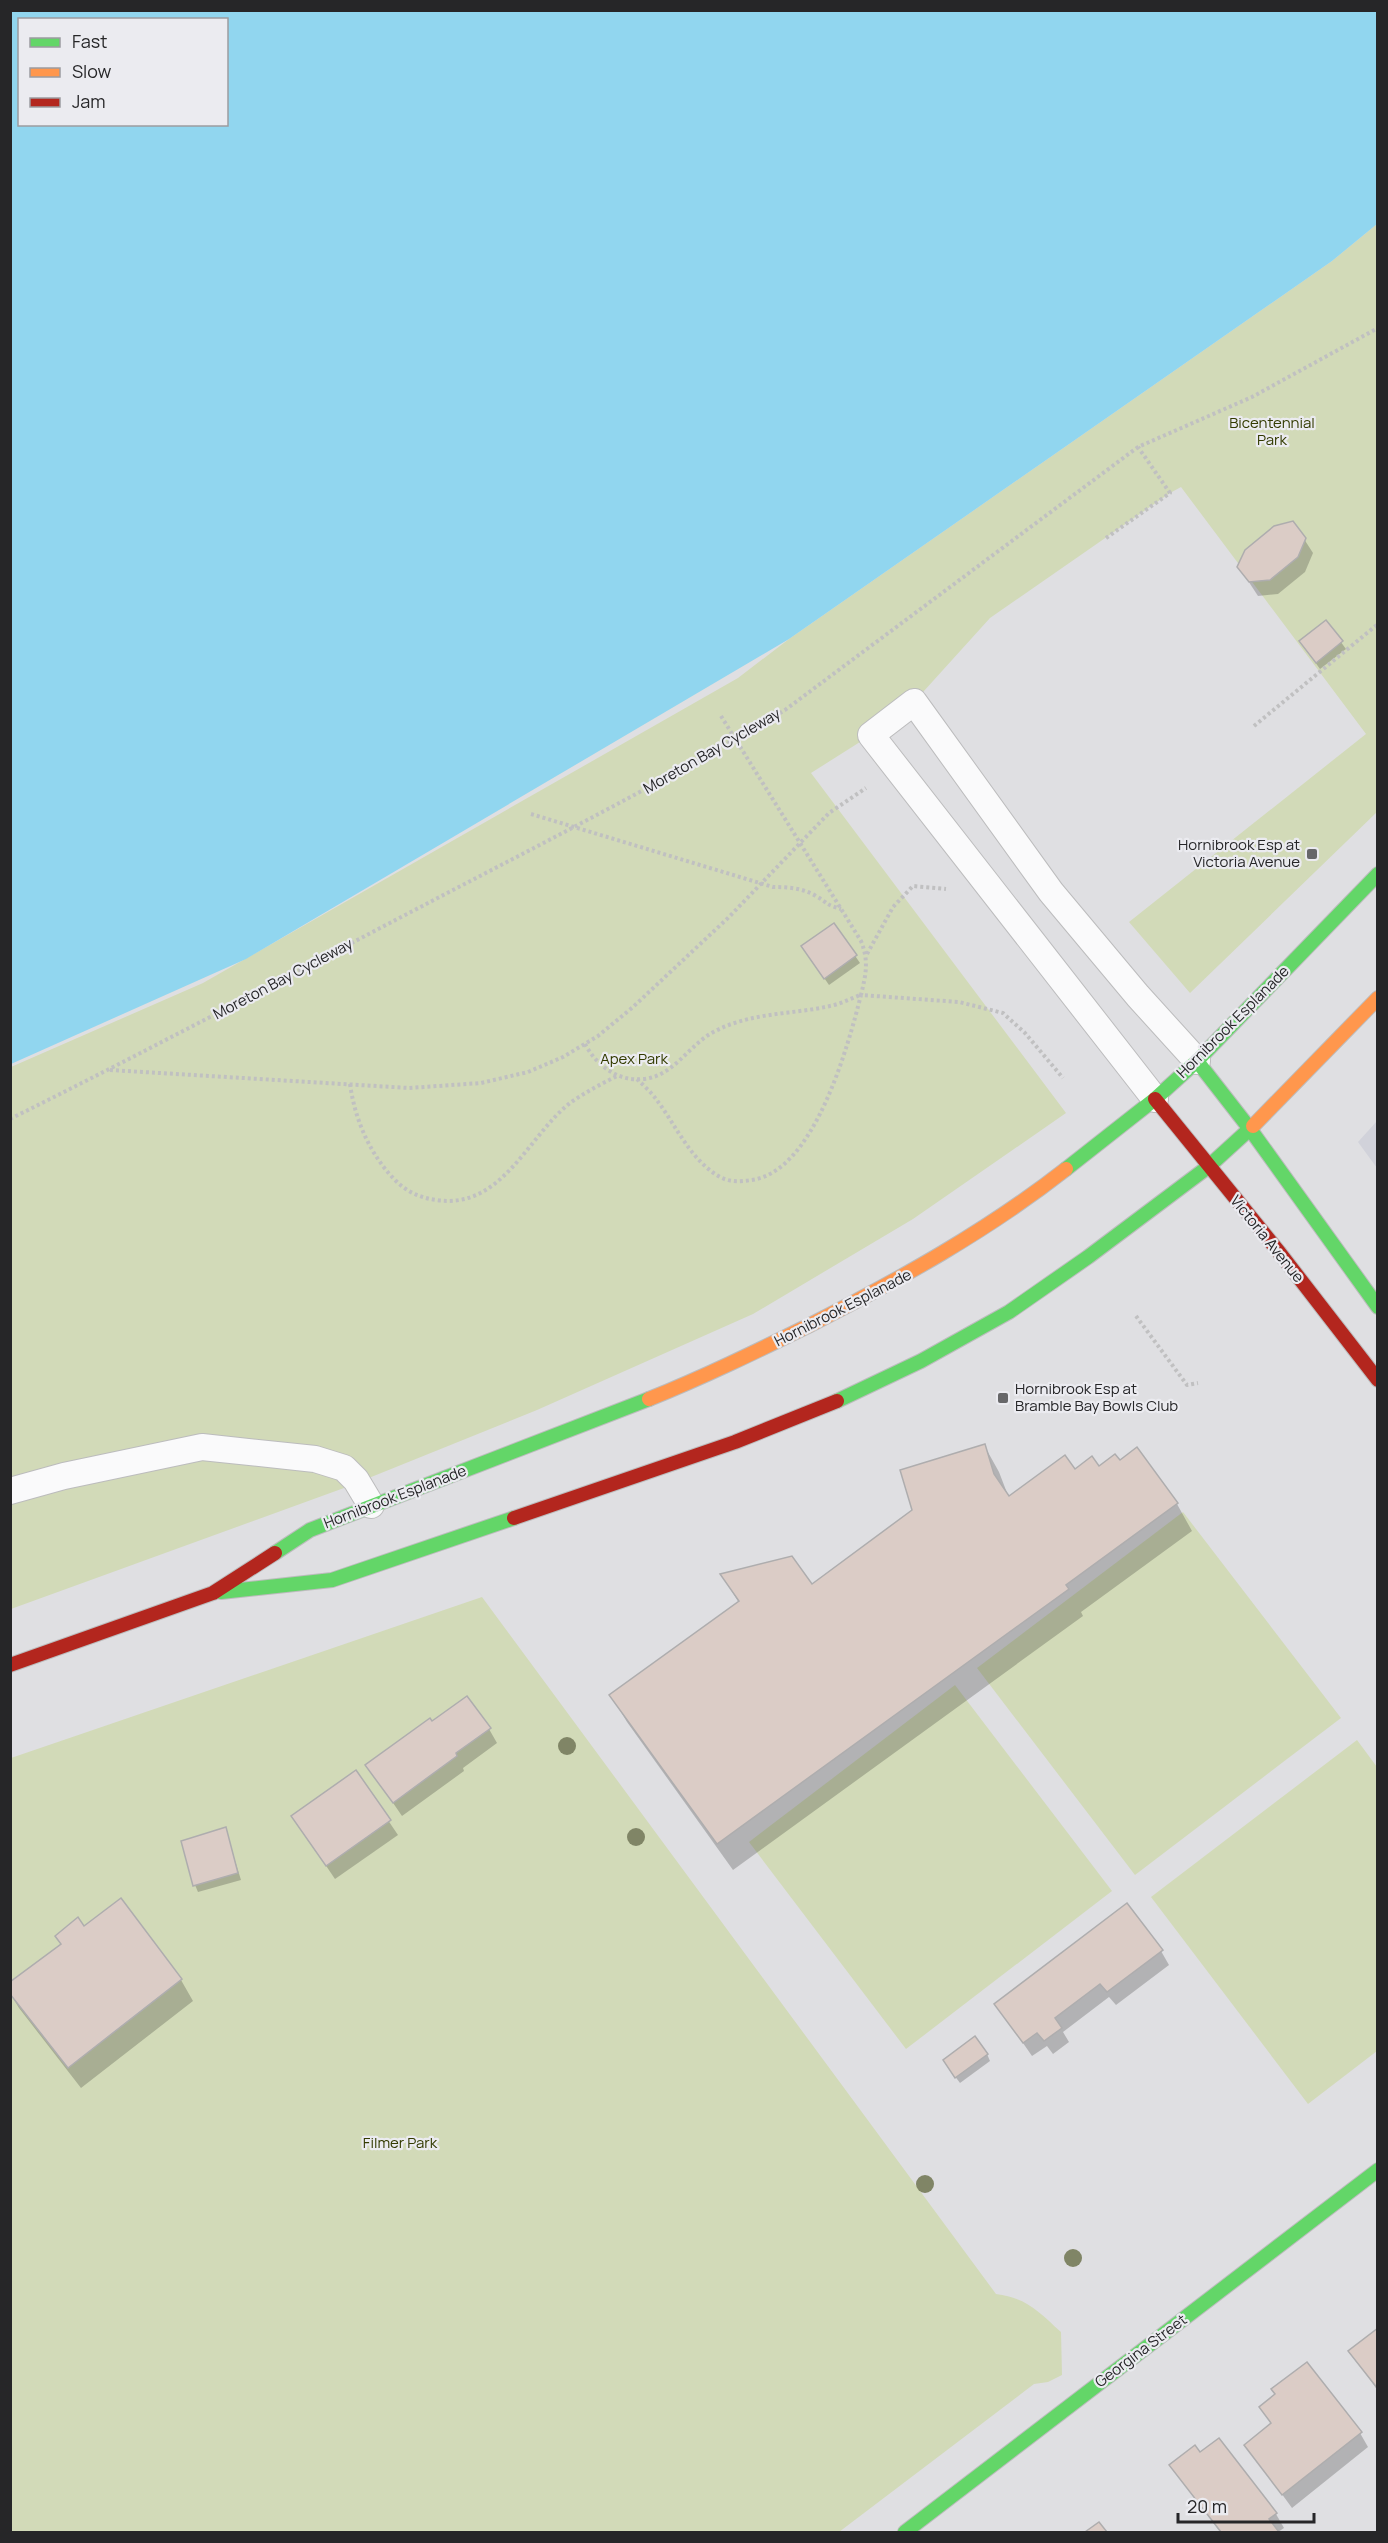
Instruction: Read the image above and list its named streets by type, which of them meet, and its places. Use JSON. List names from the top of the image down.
{
  "streets": {
    "main road": ["Hornibrook Esplanade", "Victoria Avenue", "Georgina Street"],
    "path": ["Moreton Bay Cycleway"]
  },
  "crossings": [
    ["Hornibrook Esplanade", "Victoria Avenue"]
  ],
  "parks": ["Bicentennial Park", "Apex Park", "Filmer Park"],
  "places": {
    "transit": ["Hornibrook Esp at Victoria Avenue", "Hornibrook Esp at Bramble Bay Bowls Club"]
  },
  "legend": ["Fast", "Slow", "Jam"],
  "scale_bar": "20 m"
}
